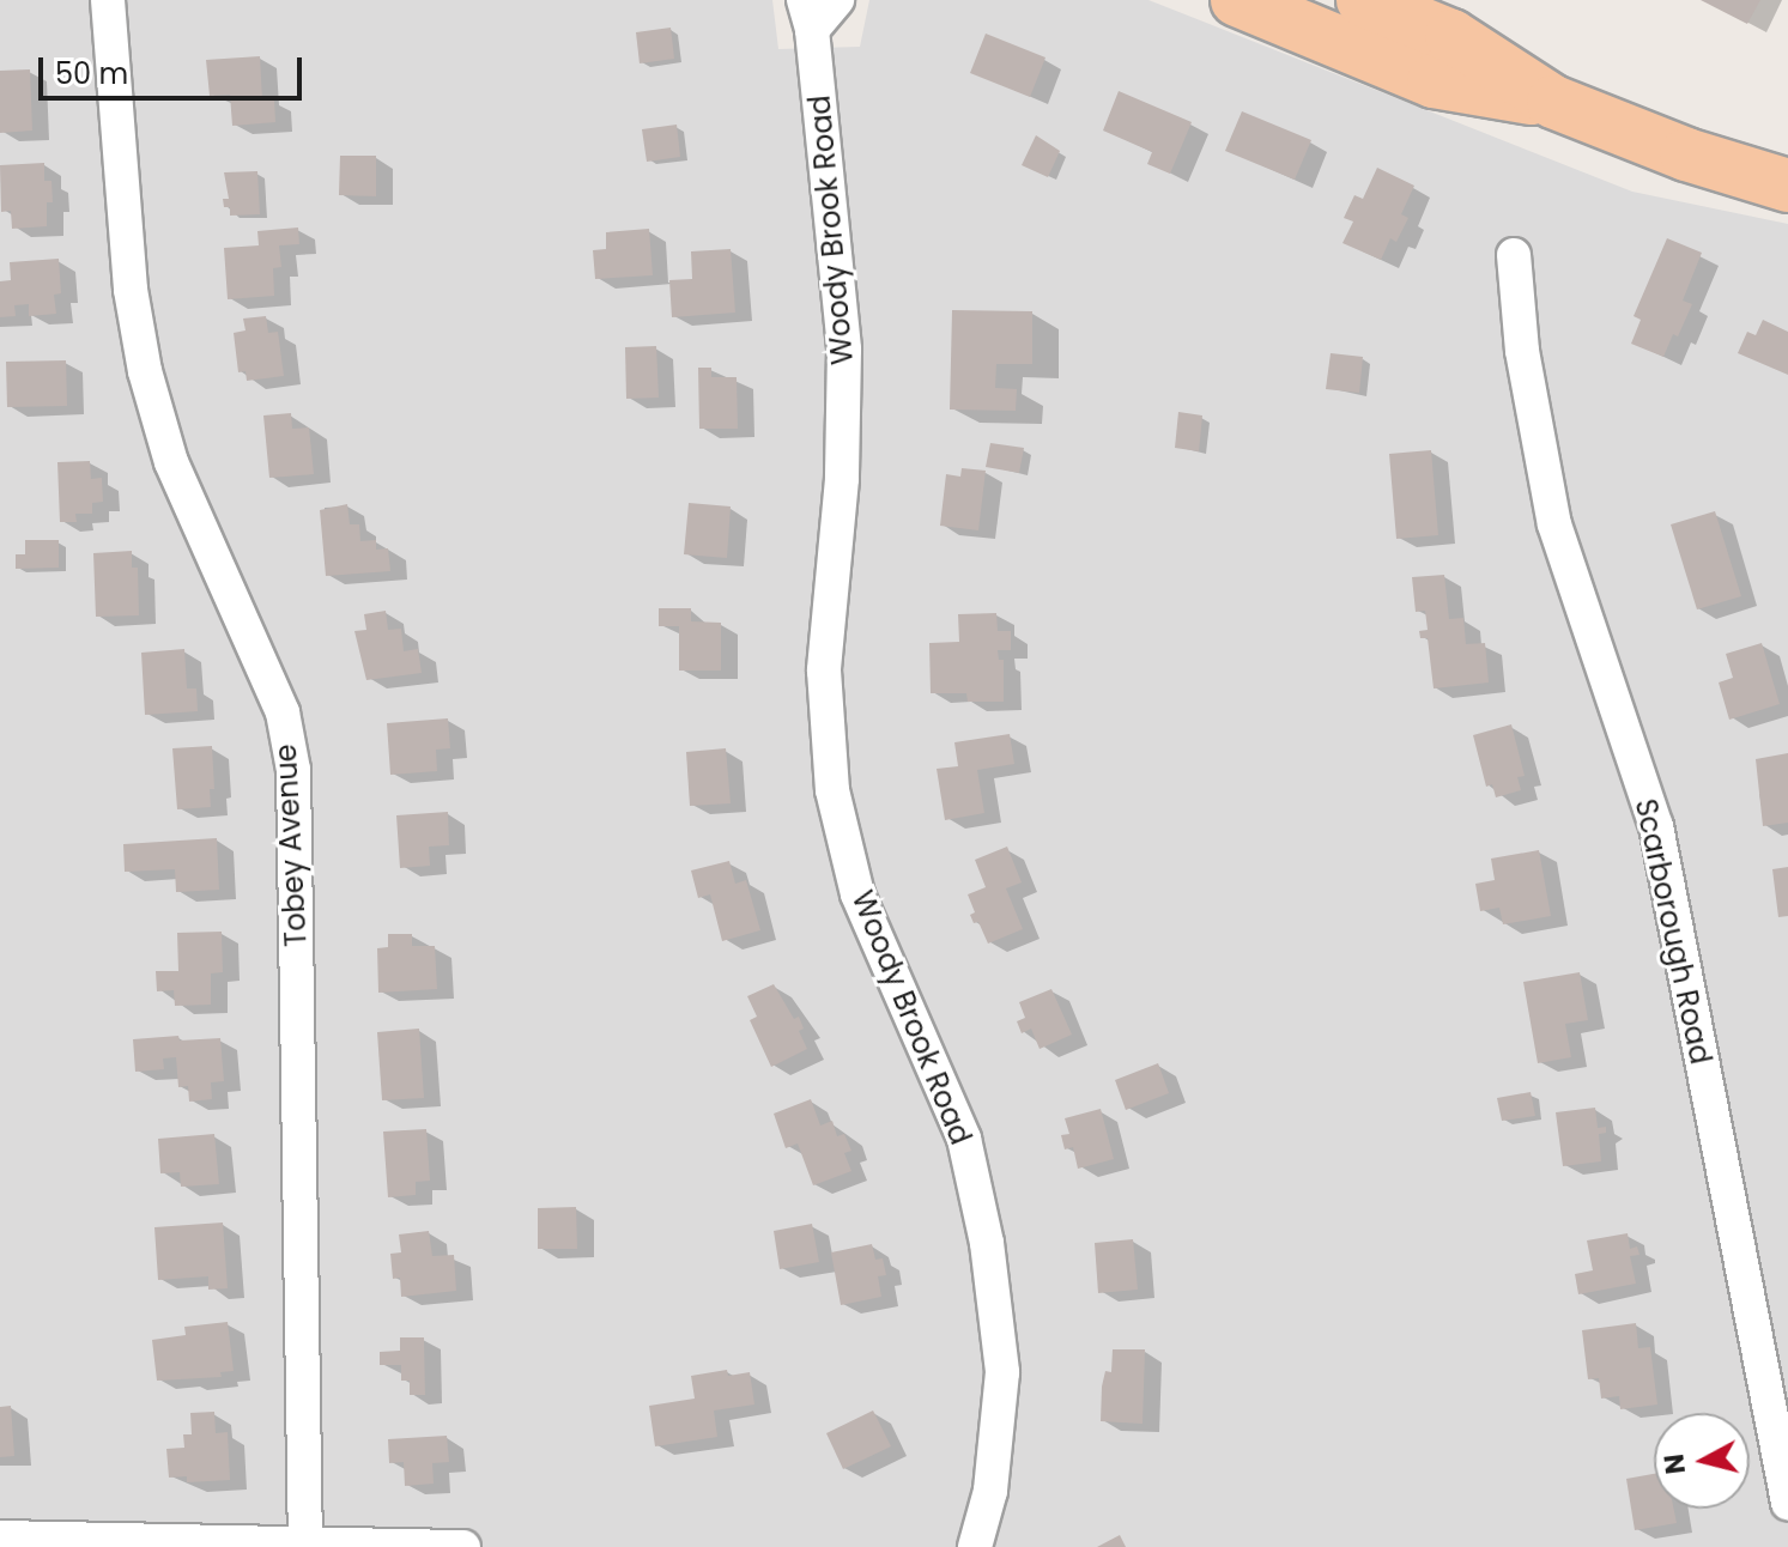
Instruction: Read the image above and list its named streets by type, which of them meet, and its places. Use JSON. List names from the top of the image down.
{
  "streets": {
    "street": ["Woody Brook Road", "Tobey Avenue", "Scarborough Road"]
  },
  "scale_bar": "50 m",
  "north": "left"
}
